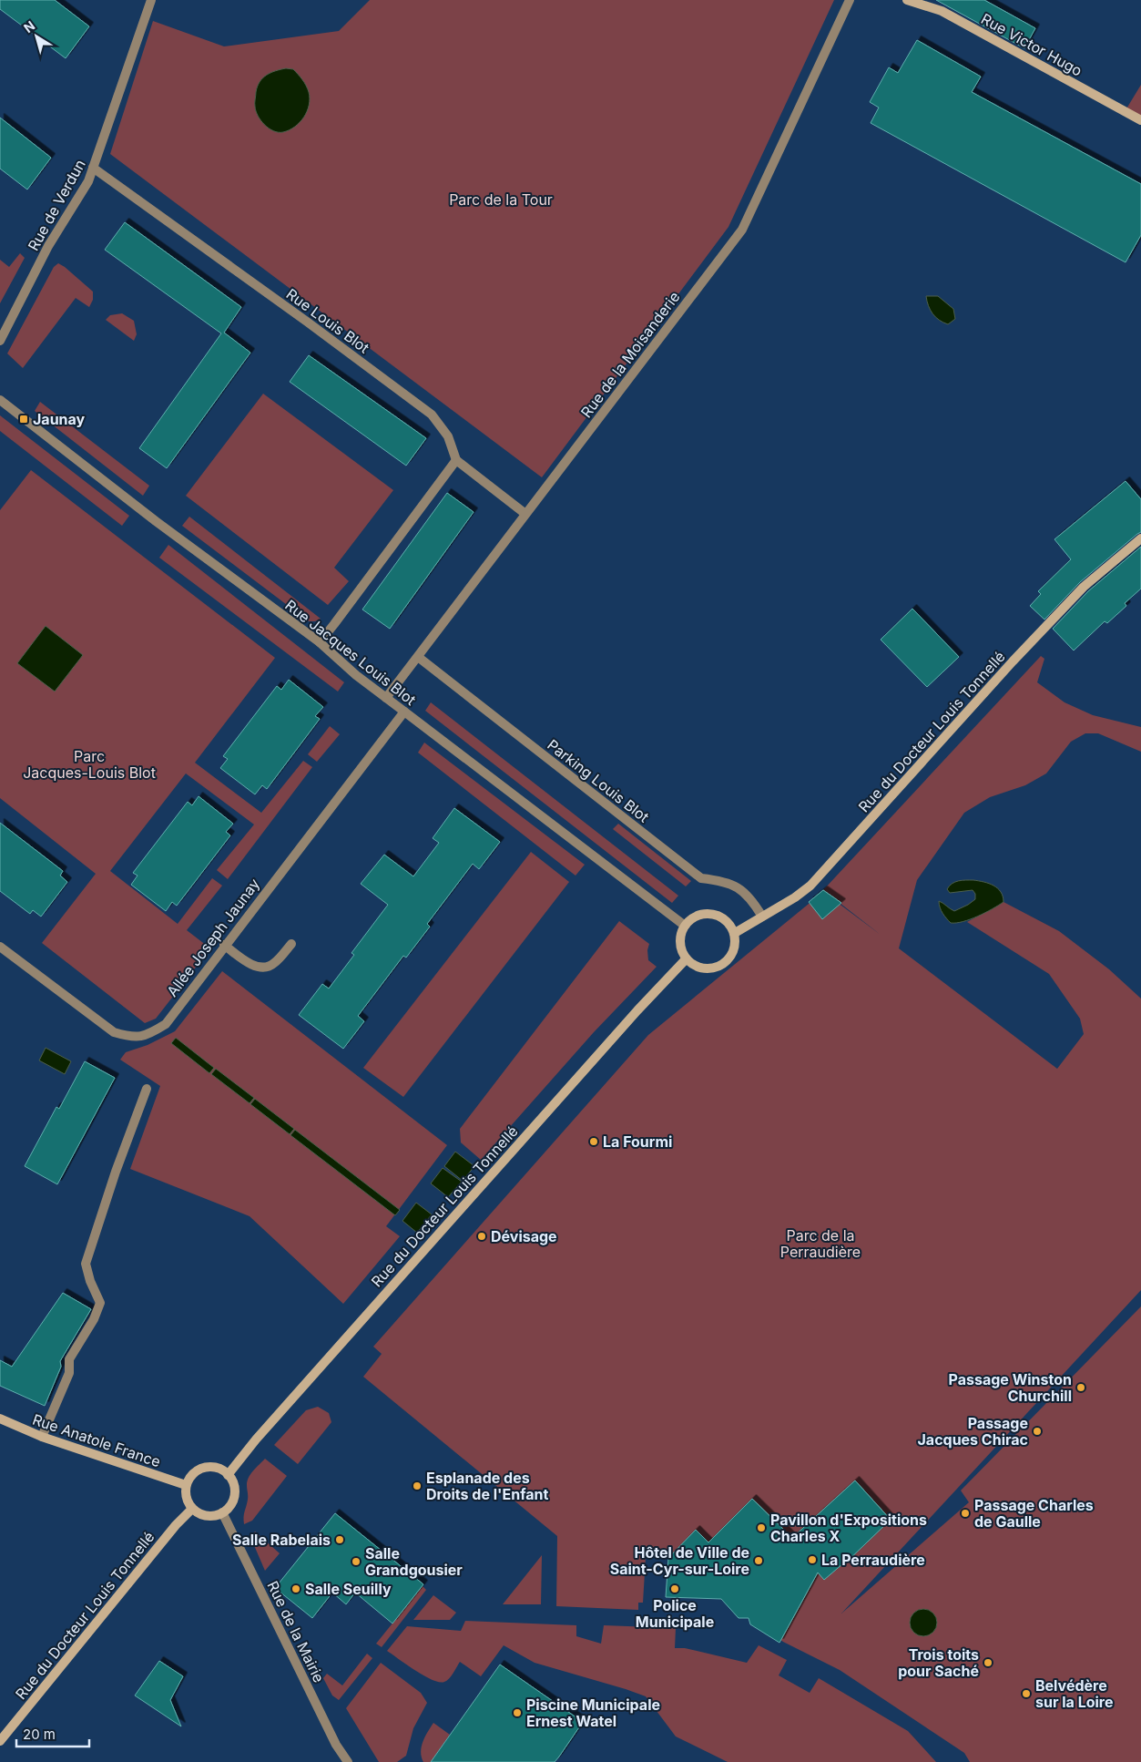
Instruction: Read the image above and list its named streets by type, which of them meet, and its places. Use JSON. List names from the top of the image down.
{
  "streets": {
    "street": [
      "Rue Victor Hugo",
      "Rue de Verdun",
      "Rue Louis Blot",
      "Rue de la Moisanderie",
      "Rue Jacques Louis Blot",
      "Rue du Docteur Louis Tonnellé",
      "Parking Louis Blot",
      "Allée Joseph Jaunay",
      "Rue Anatole France",
      "Rue de la Mairie"
    ]
  },
  "crossings": [
    ["Rue de Verdun", "Rue Louis Blot"],
    ["Rue de la Moisanderie", "Rue Jacques Louis Blot"],
    ["Rue de la Moisanderie", "Parking Louis Blot"],
    ["Rue Jacques Louis Blot", "Rue du Docteur Louis Tonnellé"],
    ["Rue Jacques Louis Blot", "Allée Joseph Jaunay"],
    ["Rue du Docteur Louis Tonnellé", "Parking Louis Blot"],
    ["Rue du Docteur Louis Tonnellé", "Rue Anatole France"],
    ["Rue du Docteur Louis Tonnellé", "Rue de la Mairie"],
    ["Rue Anatole France", "Rue de la Mairie"]
  ],
  "parks": ["Parc de la Tour", "Parc Jacques-Louis Blot", "Parc de la Perraudière"],
  "places": {
    "transit": ["Jaunay"],
    "other": [
      "La Fourmi",
      "Dévisage",
      "Passage Winston Churchill",
      "Passage Jacques Chirac",
      "Esplanade des Droits de l'Enfant",
      "Passage Charles de Gaulle",
      "Pavillon d'Expositions Charles X",
      "Salle Rabelais",
      "La Perraudière",
      "Hôtel de Ville de Saint-Cyr-sur-Loire",
      "Salle Grandgousier",
      "Salle Seuilly",
      "Police Municipale",
      "Trois toits pour Saché",
      "Belvédère sur la Loire",
      "Piscine Municipale Ernest Watel"
    ]
  },
  "scale_bar": "20 m",
  "north": "top left"
}
